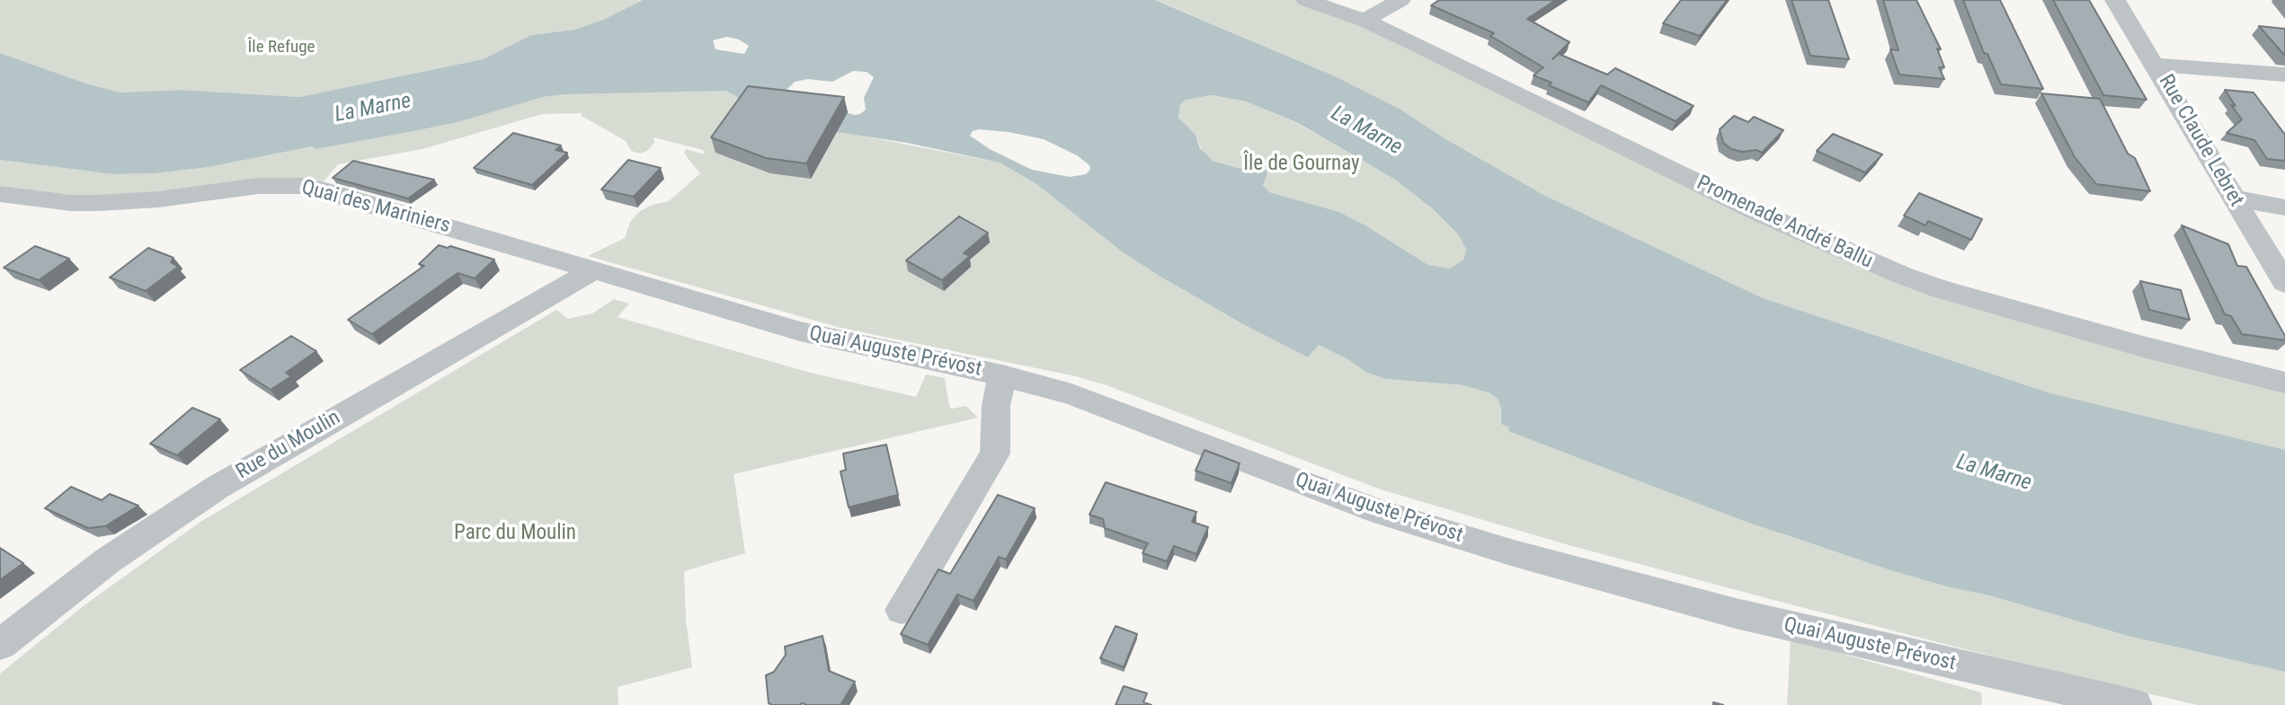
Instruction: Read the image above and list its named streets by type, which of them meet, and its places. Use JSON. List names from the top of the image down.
{
  "streets": {
    "street": [
      "Rue Claude Lebret",
      "Quai des Mariniers",
      "Promenade André Ballu",
      "Quai Auguste Prévost",
      "Rue du Moulin"
    ]
  },
  "crossings": [
    ["Quai des Mariniers", "Quai Auguste Prévost"],
    ["Quai des Mariniers", "Rue du Moulin"]
  ],
  "water": ["La Marne"],
  "parks": ["Île Refuge", "Île de Gournay", "Parc du Moulin"]
}
